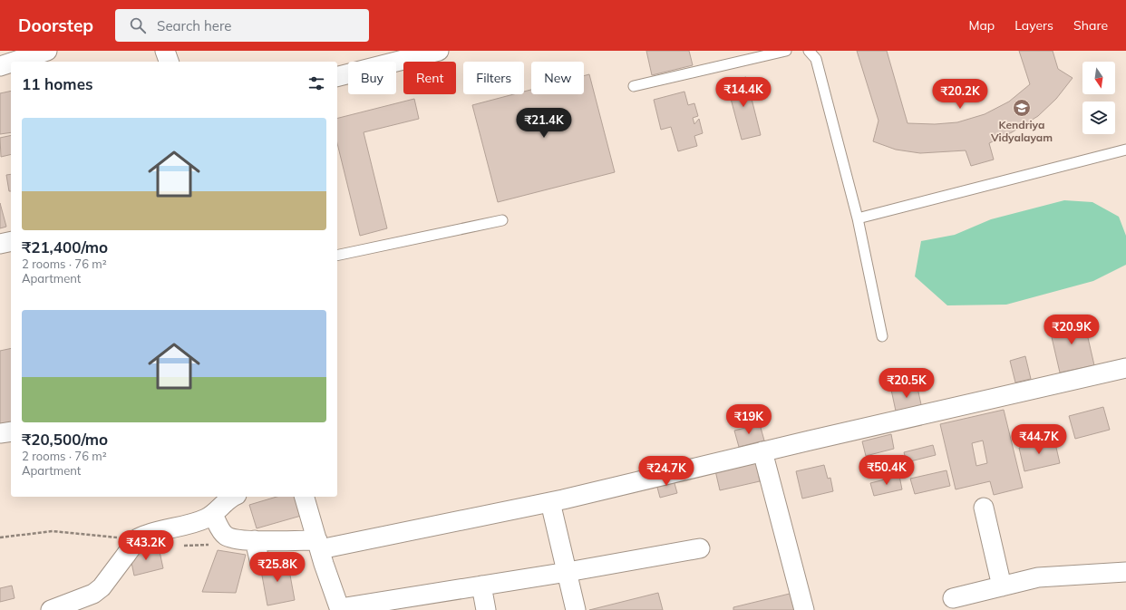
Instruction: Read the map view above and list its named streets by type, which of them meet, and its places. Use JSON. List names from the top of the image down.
{
  "places": {
    "school or university": ["Kendriya Vidyalayam"]
  },
  "north": "bottom",
  "page": {
    "header": "Doorstep",
    "search": "Search here",
    "nav": ["Map", "Layers", "Share"],
    "chip": [
      "Buy",
      "Rent",
      "Filters",
      "New"
    ],
    "heading": "11 homes",
    "price": [
      "₹14.4K",
      "₹20.2K",
      "₹21.4K",
      "₹20.9K",
      "₹20.5K",
      "₹19K",
      "₹44.7K",
      "₹50.4K",
      "₹24.7K",
      "₹43.2K",
      "₹25.8K"
    ],
    "list": [
      {
        "name": "₹21,400/mo",
        "note": "2 rooms · 76 m² · Apartment"
      },
      {
        "name": "₹20,500/mo",
        "note": "2 rooms · 76 m² · Apartment"
      }
    ]
  }
}
